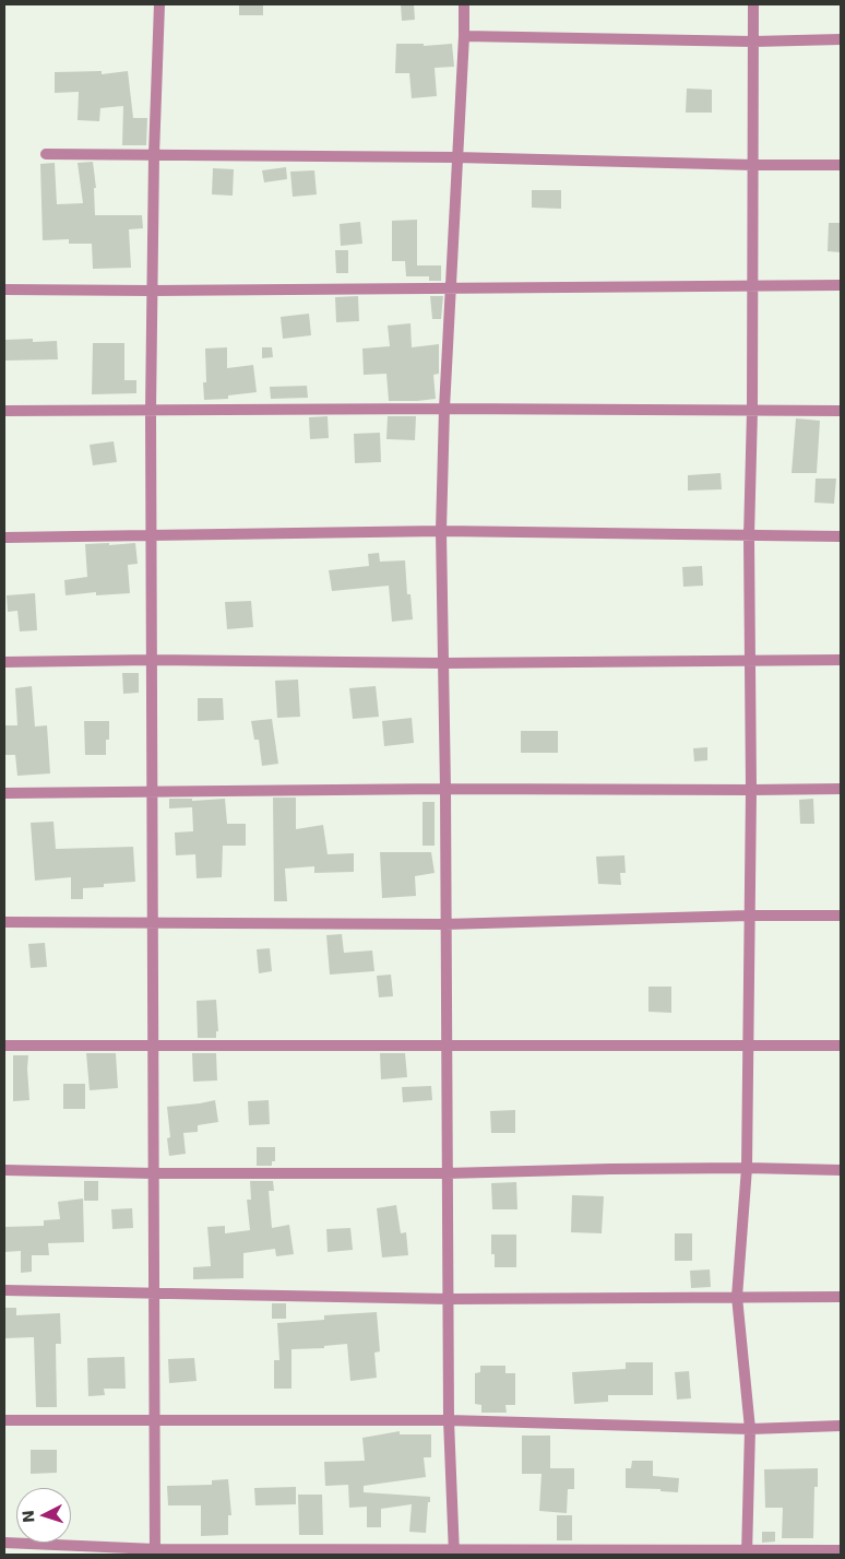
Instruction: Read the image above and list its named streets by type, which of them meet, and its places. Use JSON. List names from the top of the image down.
{
  "north": "left"
}
